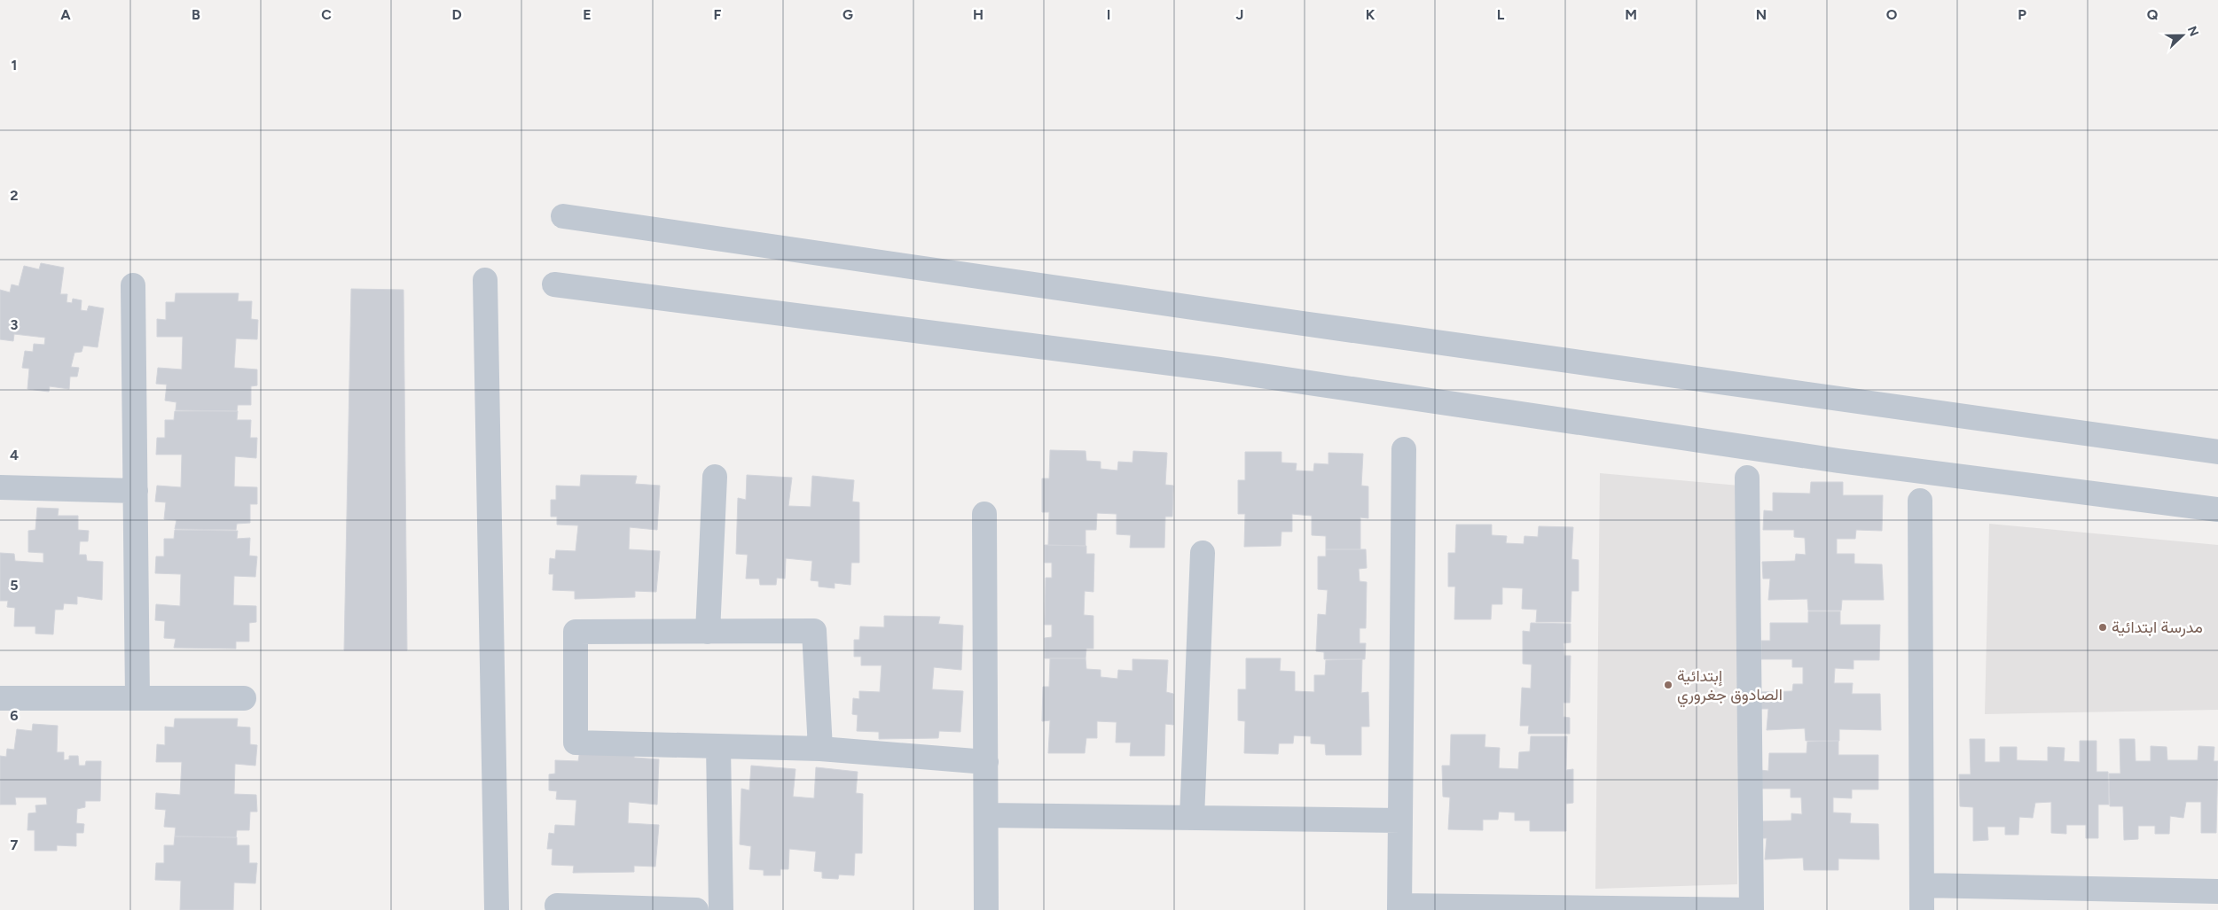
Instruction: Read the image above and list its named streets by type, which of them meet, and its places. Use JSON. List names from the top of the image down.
{
  "places": ["مدرسة ابتدائية", "إبتدائية الصادوق جغروري"],
  "north": "right",
  "grid": {
    "columns": [
      "A",
      "B",
      "C",
      "D",
      "E",
      "F",
      "G",
      "H",
      "I",
      "J",
      "K",
      "L",
      "M",
      "N",
      "O",
      "P",
      "Q"
    ],
    "rows": [
      "1",
      "2",
      "3",
      "4",
      "5",
      "6",
      "7"
    ]
  }
}
